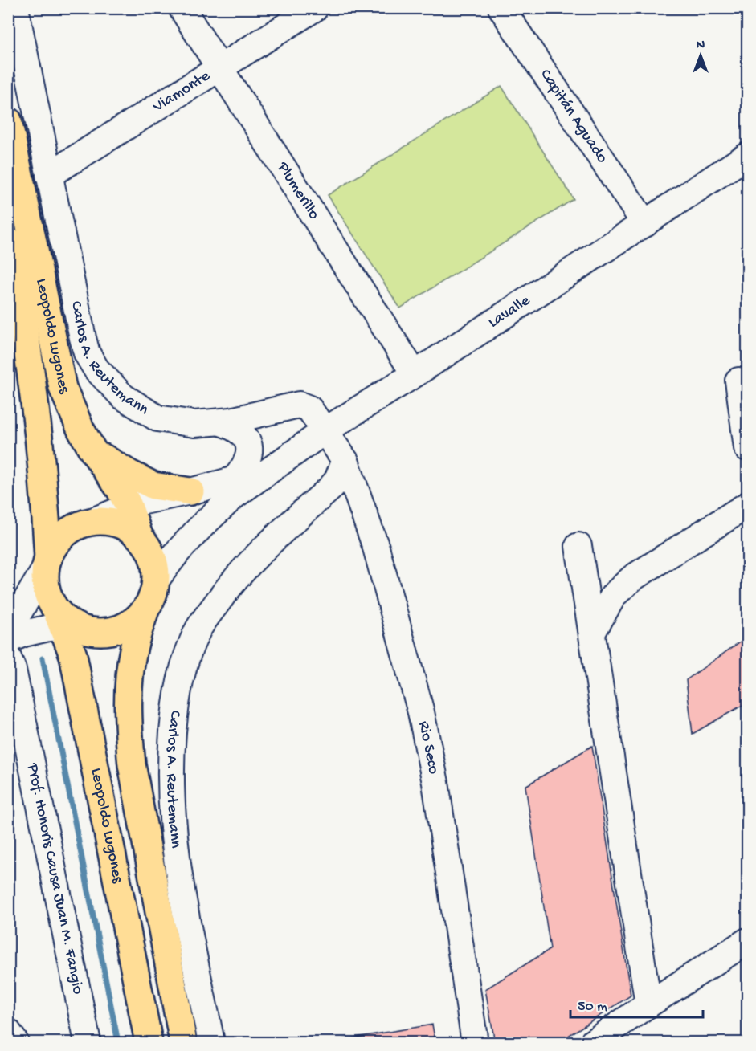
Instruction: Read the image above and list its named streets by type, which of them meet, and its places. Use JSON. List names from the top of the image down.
{
  "streets": {
    "main road": ["Leopoldo Lugones"],
    "street": [
      "Viamonte",
      "Capitán Aguado",
      "Plumerillo",
      "Lavalle",
      "Carlos A. Reutemann",
      "Rio Seco",
      "Prof. Honoris Causa Juan M. Fangio"
    ]
  },
  "crossings": [
    ["Viamonte", "Plumerillo"],
    ["Viamonte", "Carlos A. Reutemann"],
    ["Capitán Aguado", "Lavalle"],
    ["Plumerillo", "Lavalle"],
    ["Lavalle", "Leopoldo Lugones"],
    ["Lavalle", "Carlos A. Reutemann"],
    ["Carlos A. Reutemann", "Rio Seco"]
  ],
  "scale_bar": "50 m",
  "north": "top"
}
